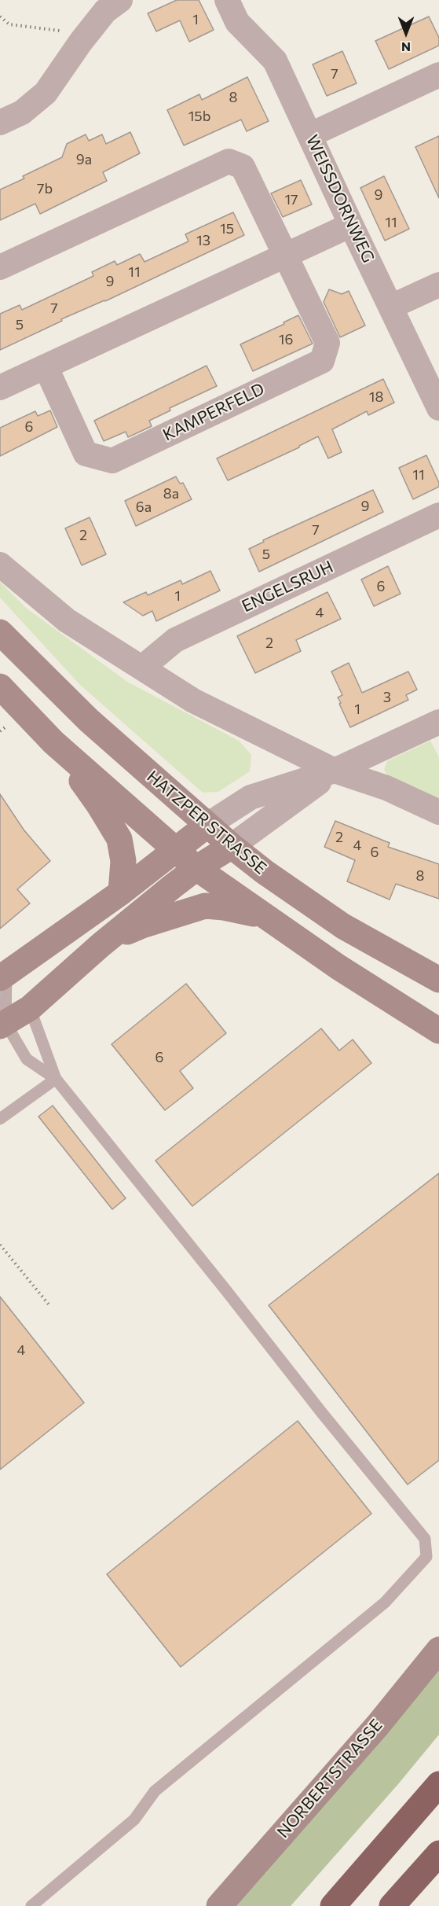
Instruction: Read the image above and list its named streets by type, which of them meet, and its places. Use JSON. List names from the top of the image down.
{
  "streets": {
    "main road": ["HATZPER STRASSE", "NORBERTSTRASSE"],
    "street": ["WEISSDORNWEG", "KAMPERFELD", "ENGELSRUH"]
  },
  "house_numbers": [
    "1",
    "7",
    "8",
    "15b",
    "9a",
    "7b",
    "9",
    "17",
    "11",
    "15",
    "13",
    "11",
    "9",
    "7",
    "5",
    "16",
    "18",
    "6",
    "11",
    "8a",
    "9",
    "6a",
    "7",
    "2",
    "5",
    "6",
    "1",
    "4",
    "2",
    "3",
    "1",
    "2",
    "4",
    "6",
    "8",
    "6",
    "4"
  ],
  "north": "bottom"
}
